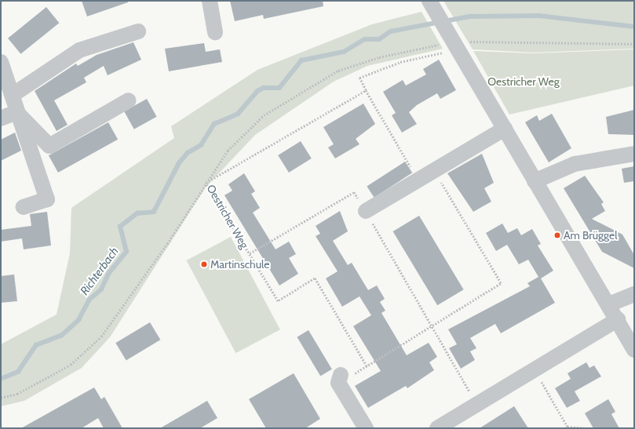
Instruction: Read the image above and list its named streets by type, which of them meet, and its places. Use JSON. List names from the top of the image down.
{
  "streets": {
    "path": ["Oestricher Weg"]
  },
  "water": ["Richterbach"],
  "parks": ["Oestricher Weg"],
  "places": ["Am Brüggel", "Martinschule"]
}
